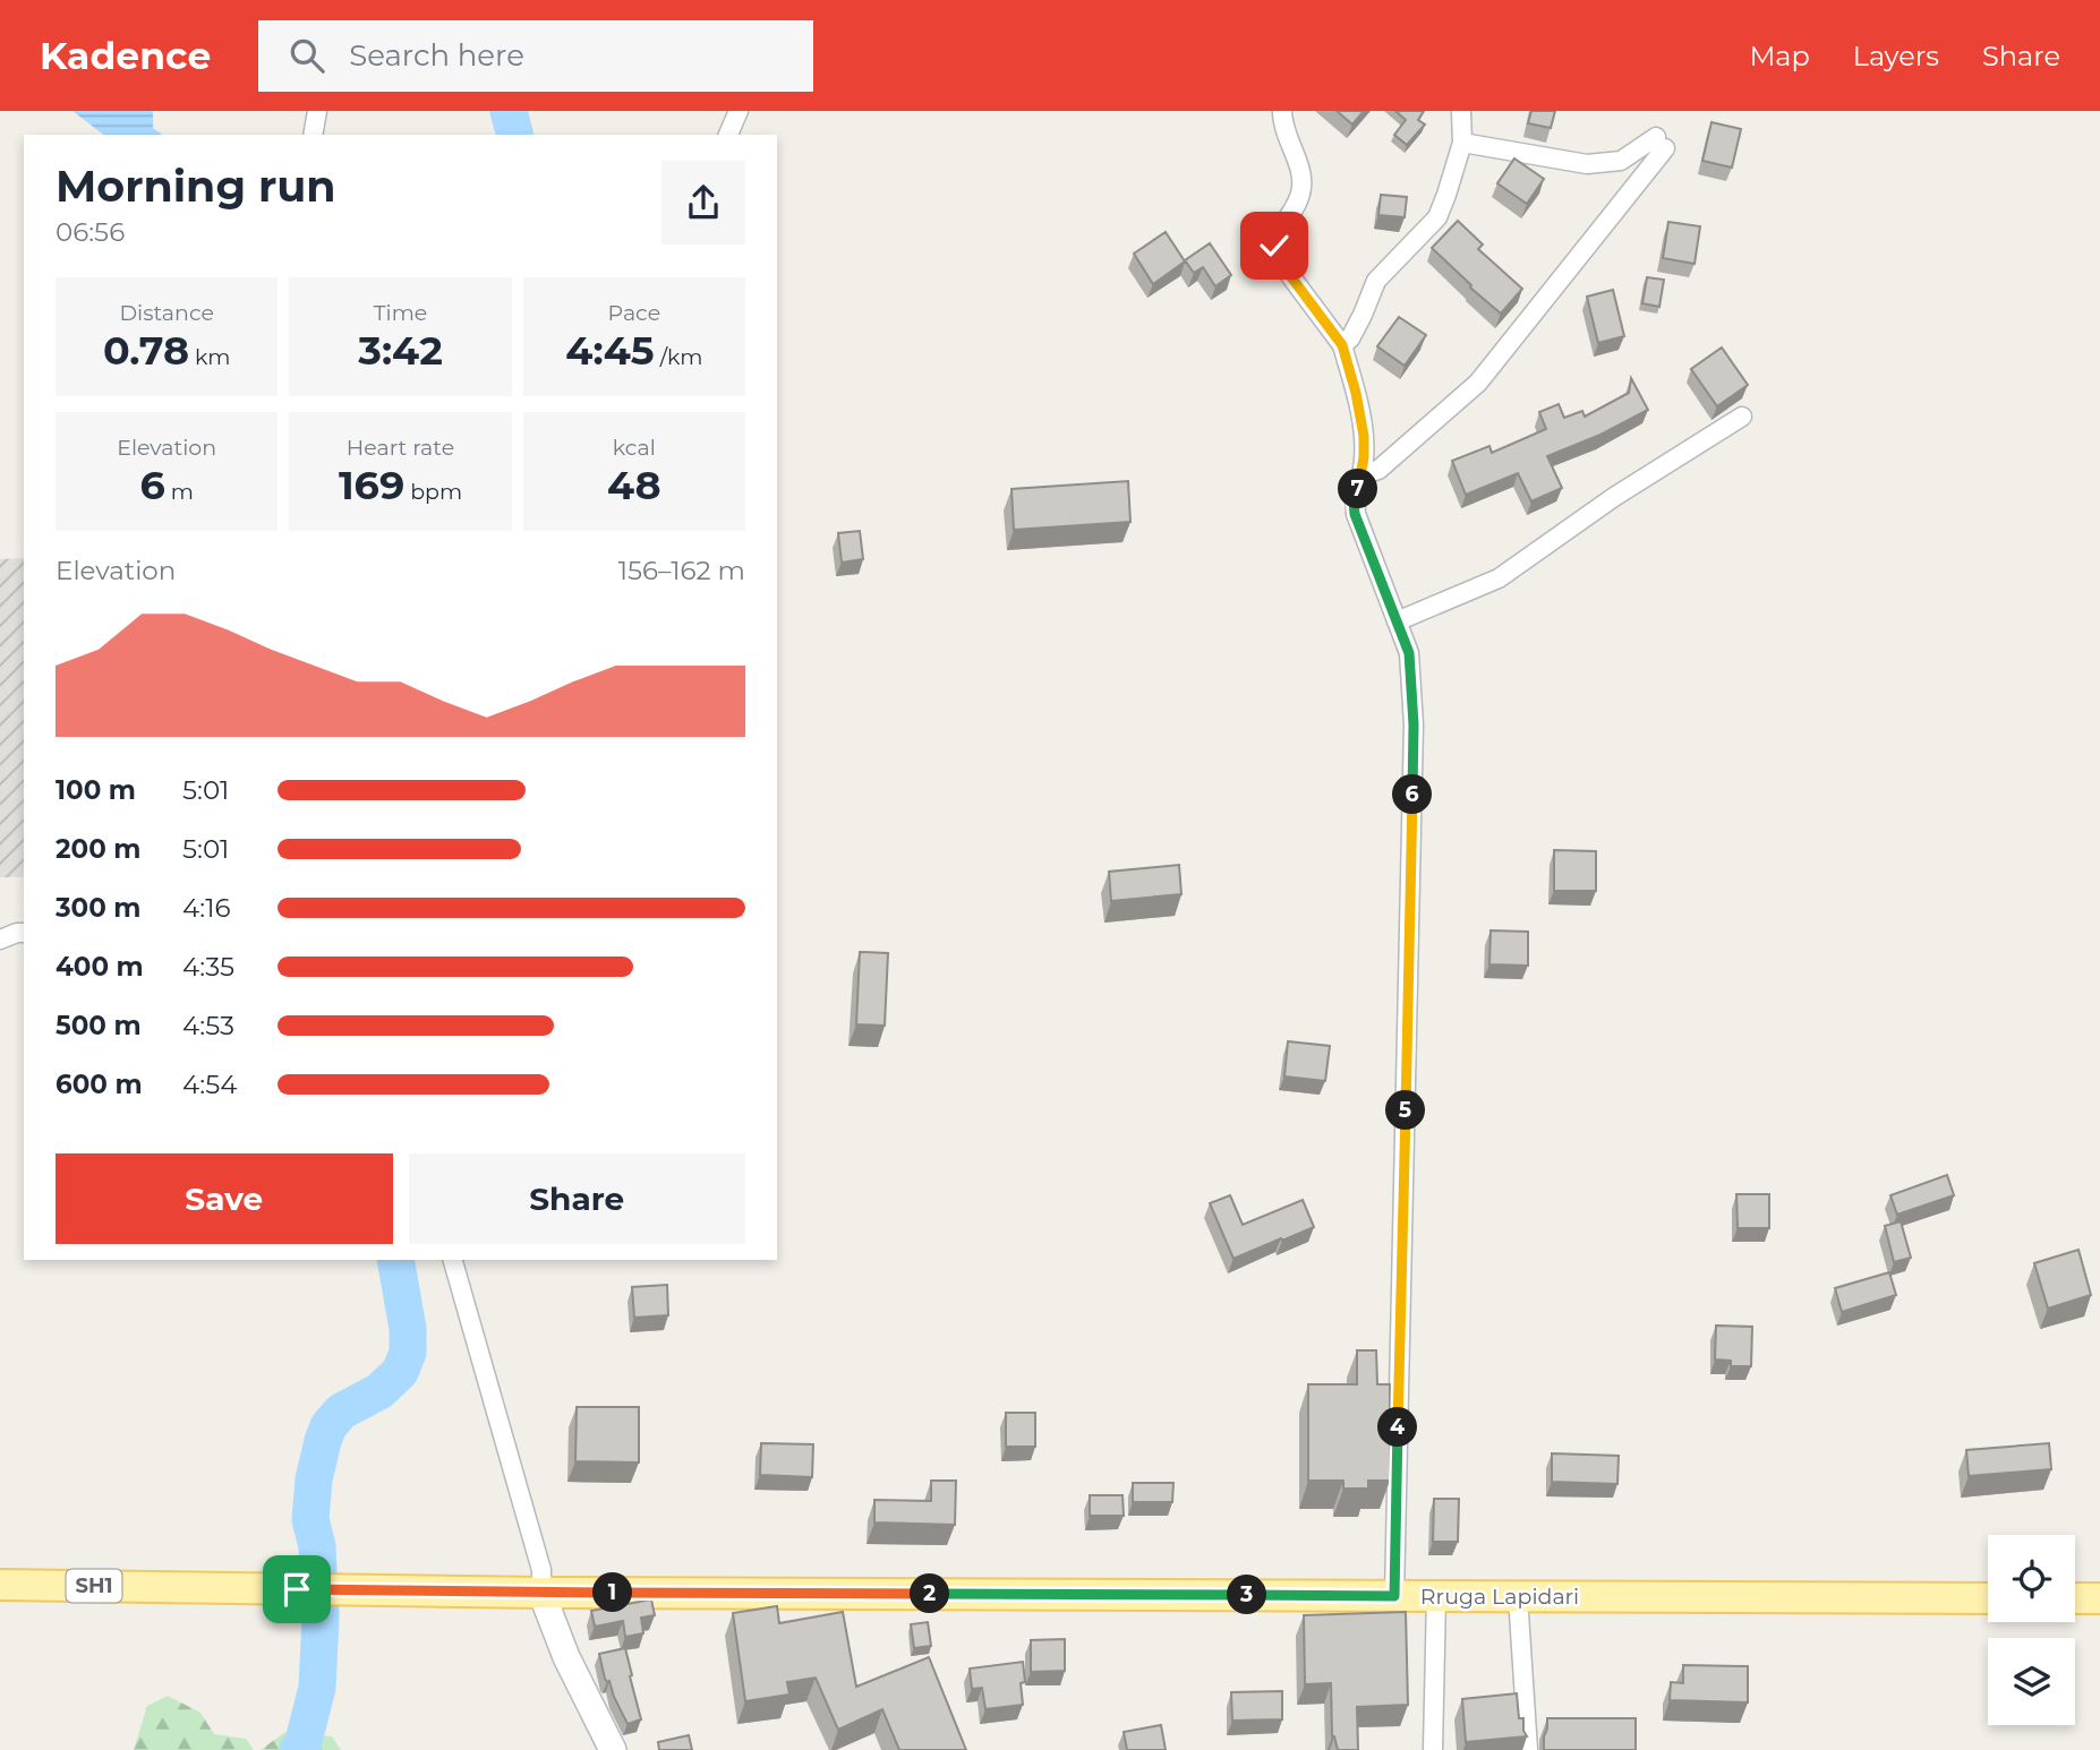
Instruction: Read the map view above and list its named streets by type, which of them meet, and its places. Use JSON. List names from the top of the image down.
{
  "streets": {
    "main road": ["SH1", "Rruga Lapidari"]
  },
  "page": {
    "header": "Kadence",
    "search": "Search here",
    "nav": ["Map", "Layers", "Share"],
    "heading": ["Morning run", "06:56"],
    "stats": [
      ["Distance", "0.78 km"],
      ["Time", "3:42"],
      ["Pace", "4:45 /km"],
      ["Elevation", "6 m"],
      ["Heart rate", "169 bpm"],
      ["kcal", "48"]
    ],
    "pins": [
      "7",
      "6",
      "5",
      "4",
      "1",
      "2",
      "3"
    ],
    "chart": ["Elevation", "156–162 m"],
    "list": [
      {
        "name": "100 m",
        "note": "5:01"
      },
      {
        "name": "200 m",
        "note": "5:01"
      },
      {
        "name": "300 m",
        "note": "4:16"
      },
      {
        "name": "400 m",
        "note": "4:35"
      },
      {
        "name": "500 m",
        "note": "4:53"
      },
      {
        "name": "600 m",
        "note": "4:54"
      }
    ],
    "buttons": ["Save", "Share"]
  }
}
